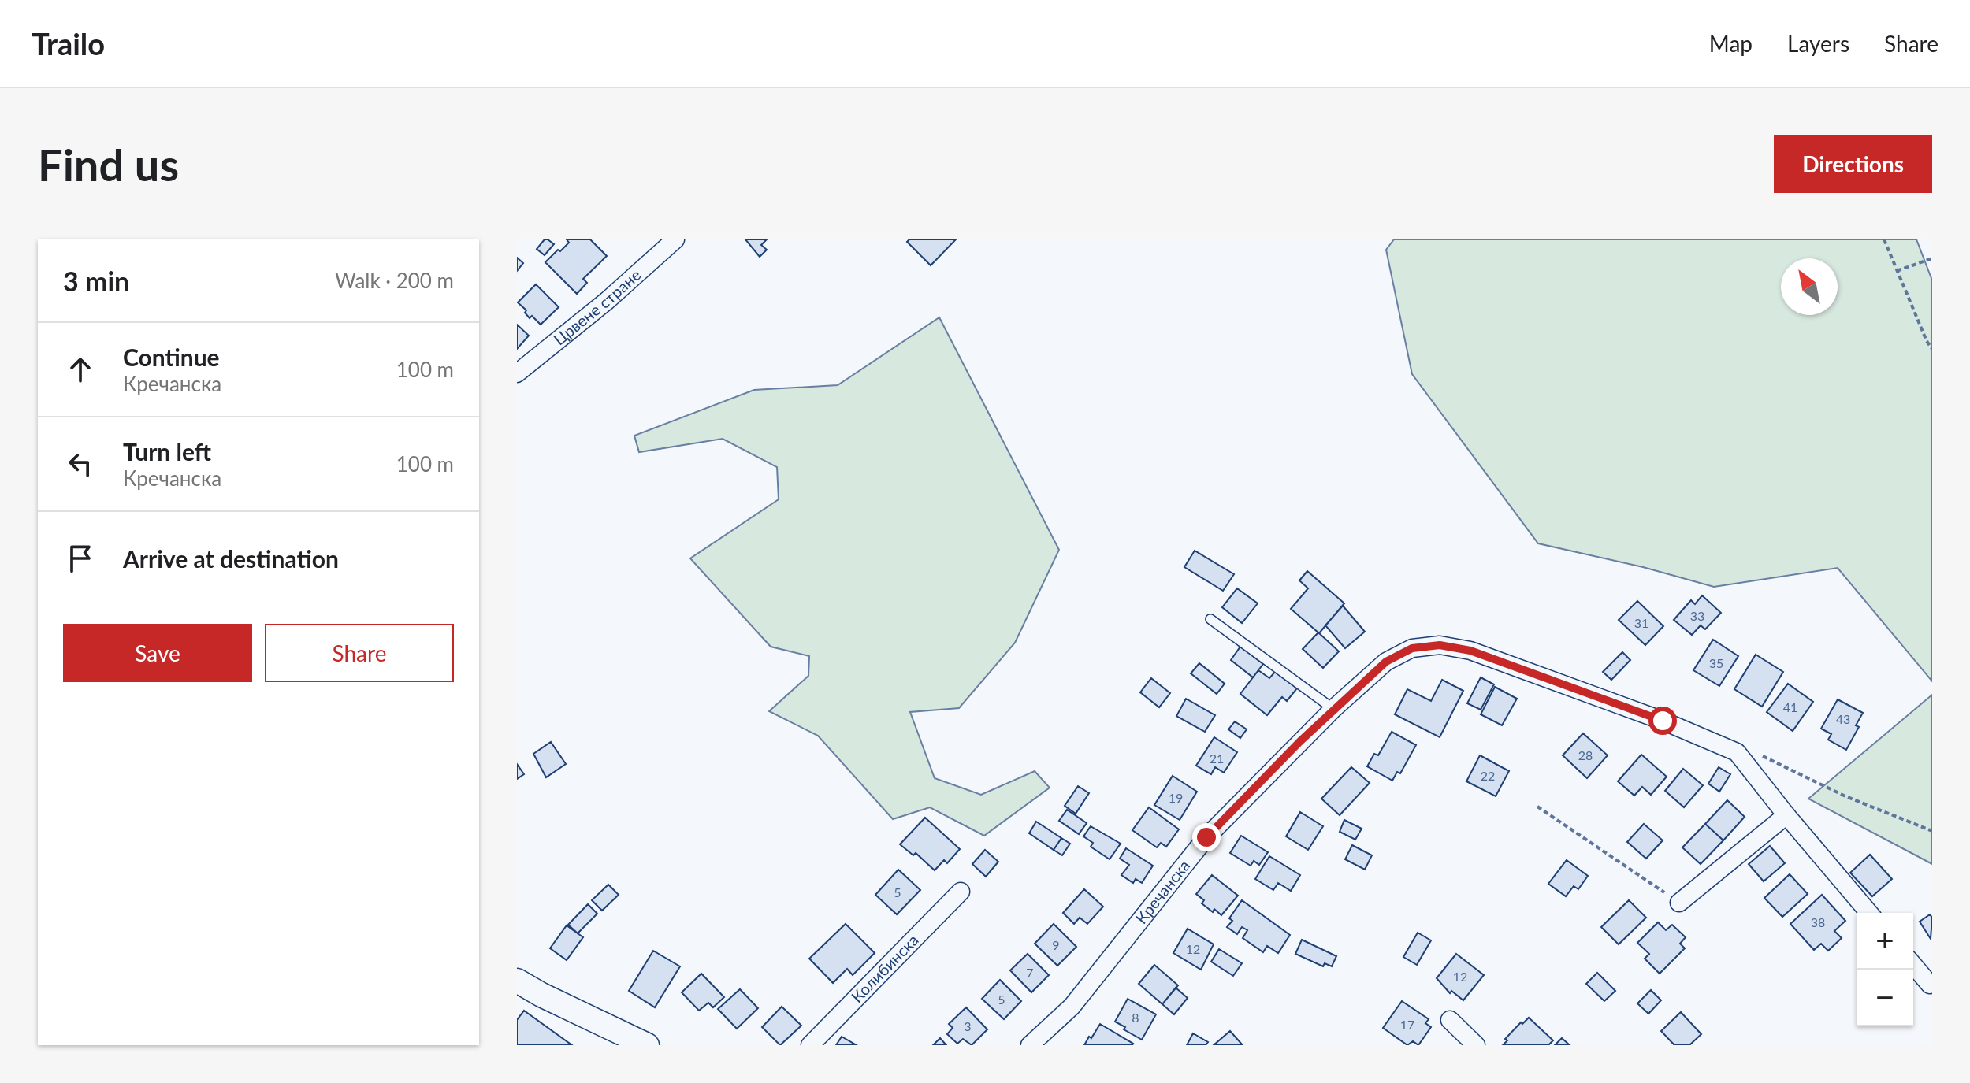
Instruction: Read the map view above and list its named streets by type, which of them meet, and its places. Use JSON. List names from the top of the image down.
{
  "streets": {
    "street": ["Црвене стране", "Кречанска", "Колибинска"]
  },
  "house_numbers": [
    "33",
    "31",
    "35",
    "41",
    "43",
    "28",
    "21",
    "22",
    "19",
    "5",
    "38",
    "9",
    "12",
    "7",
    "12",
    "5",
    "8",
    "17",
    "3"
  ],
  "north": "top left",
  "page": {
    "header": "Trailo",
    "nav": ["Map", "Layers", "Share"],
    "buttons": [
      "Directions",
      ["Save", "Share"]
    ],
    "title": "Find us",
    "heading": ["3 min", "Walk · 200 m"],
    "list": [
      ["Continue", "Кречанска", "100 m"],
      ["Turn left", "Кречанска", "100 m"],
      "Arrive at destination"
    ],
    "map_buttons": ["+", "−"]
  }
}
